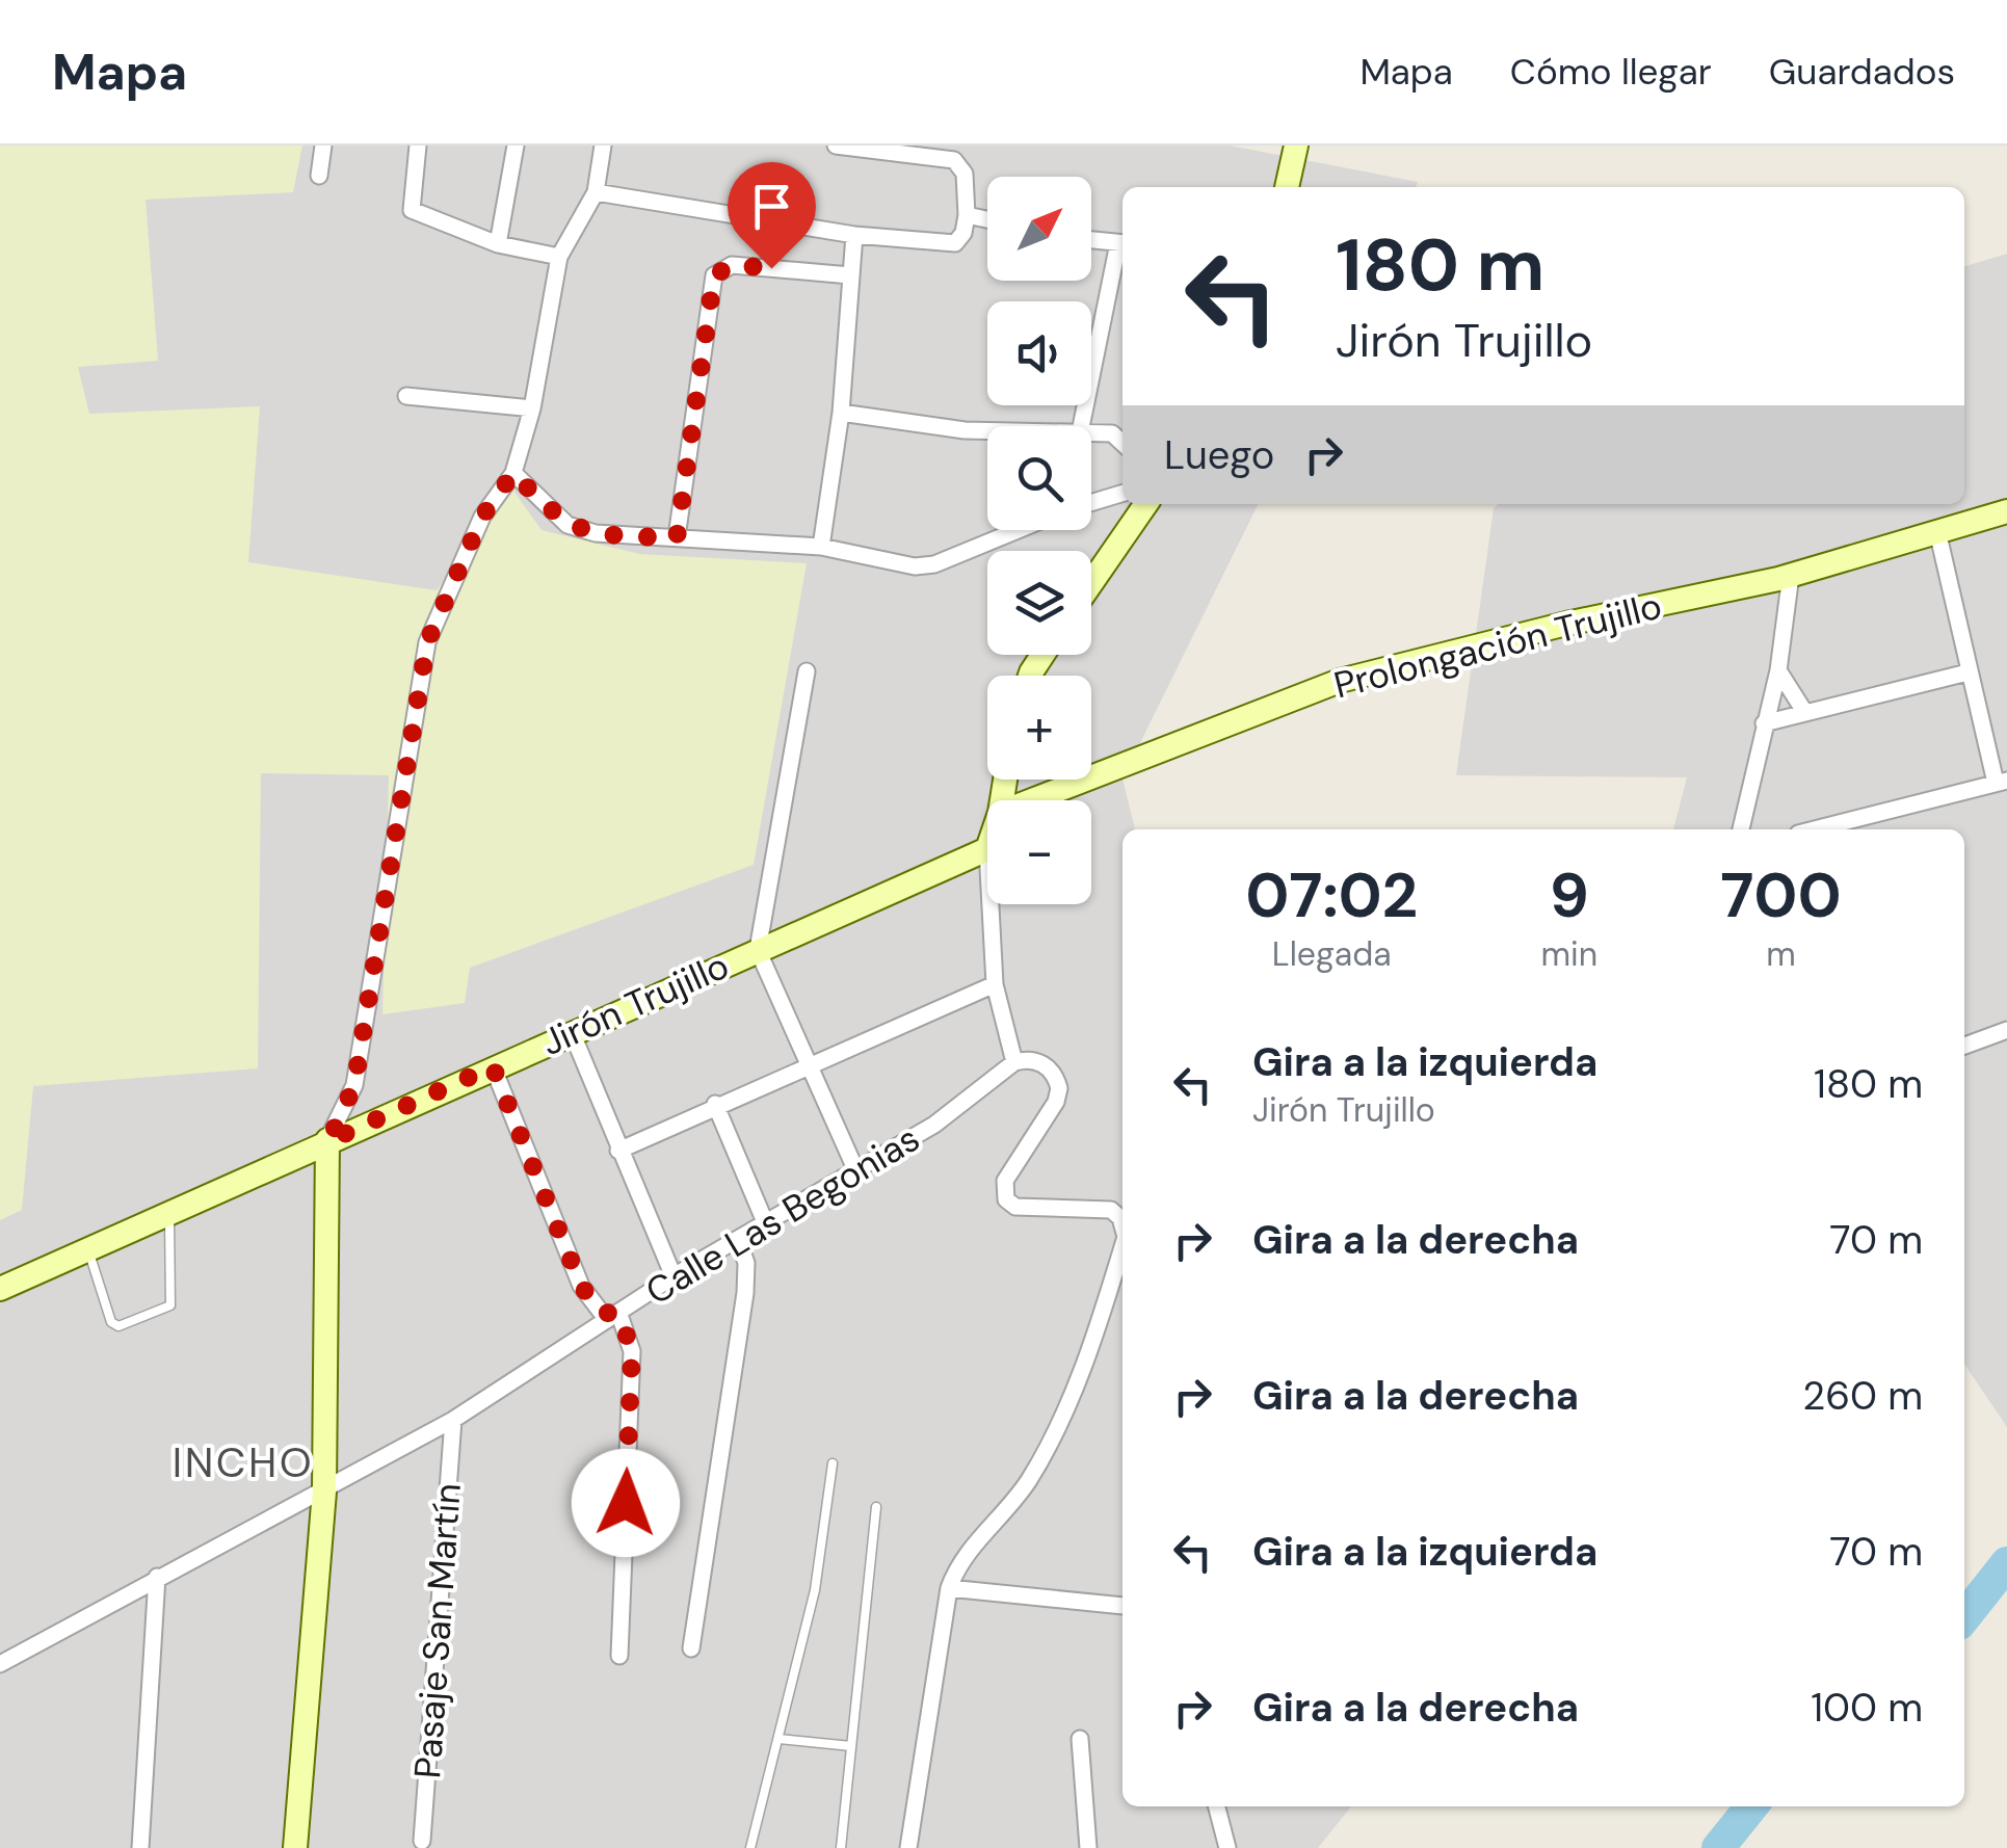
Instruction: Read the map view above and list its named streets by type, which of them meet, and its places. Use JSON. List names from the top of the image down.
{
  "streets": {
    "street": [
      "Prolongación Trujillo",
      "Jirón Trujillo",
      "Calle Las Begonias",
      "Pasaje San Martín"
    ]
  },
  "crossings": [
    ["Calle Las Begonias", "Pasaje San Martín"]
  ],
  "districts": ["INCHO"],
  "north": "top right",
  "page": {
    "header": "Mapa",
    "nav": ["Mapa", "Cómo llegar", "Guardados"],
    "map_buttons": ["+", "−"],
    "turn": ["180 m", "Jirón Trujillo"],
    "then": "Luego",
    "eta": [
      "07:02",
      "Llegada",
      "9",
      "min",
      "700",
      "m"
    ],
    "list": [
      {
        "name": "Gira a la izquierda",
        "note": "Jirón Trujillo",
        "value": "180 m"
      },
      {
        "name": "Gira a la derecha",
        "value": "70 m"
      },
      {
        "name": "Gira a la derecha",
        "value": "260 m"
      },
      {
        "name": "Gira a la izquierda",
        "value": "70 m"
      },
      {
        "name": "Gira a la derecha",
        "value": "100 m"
      }
    ]
  }
}
